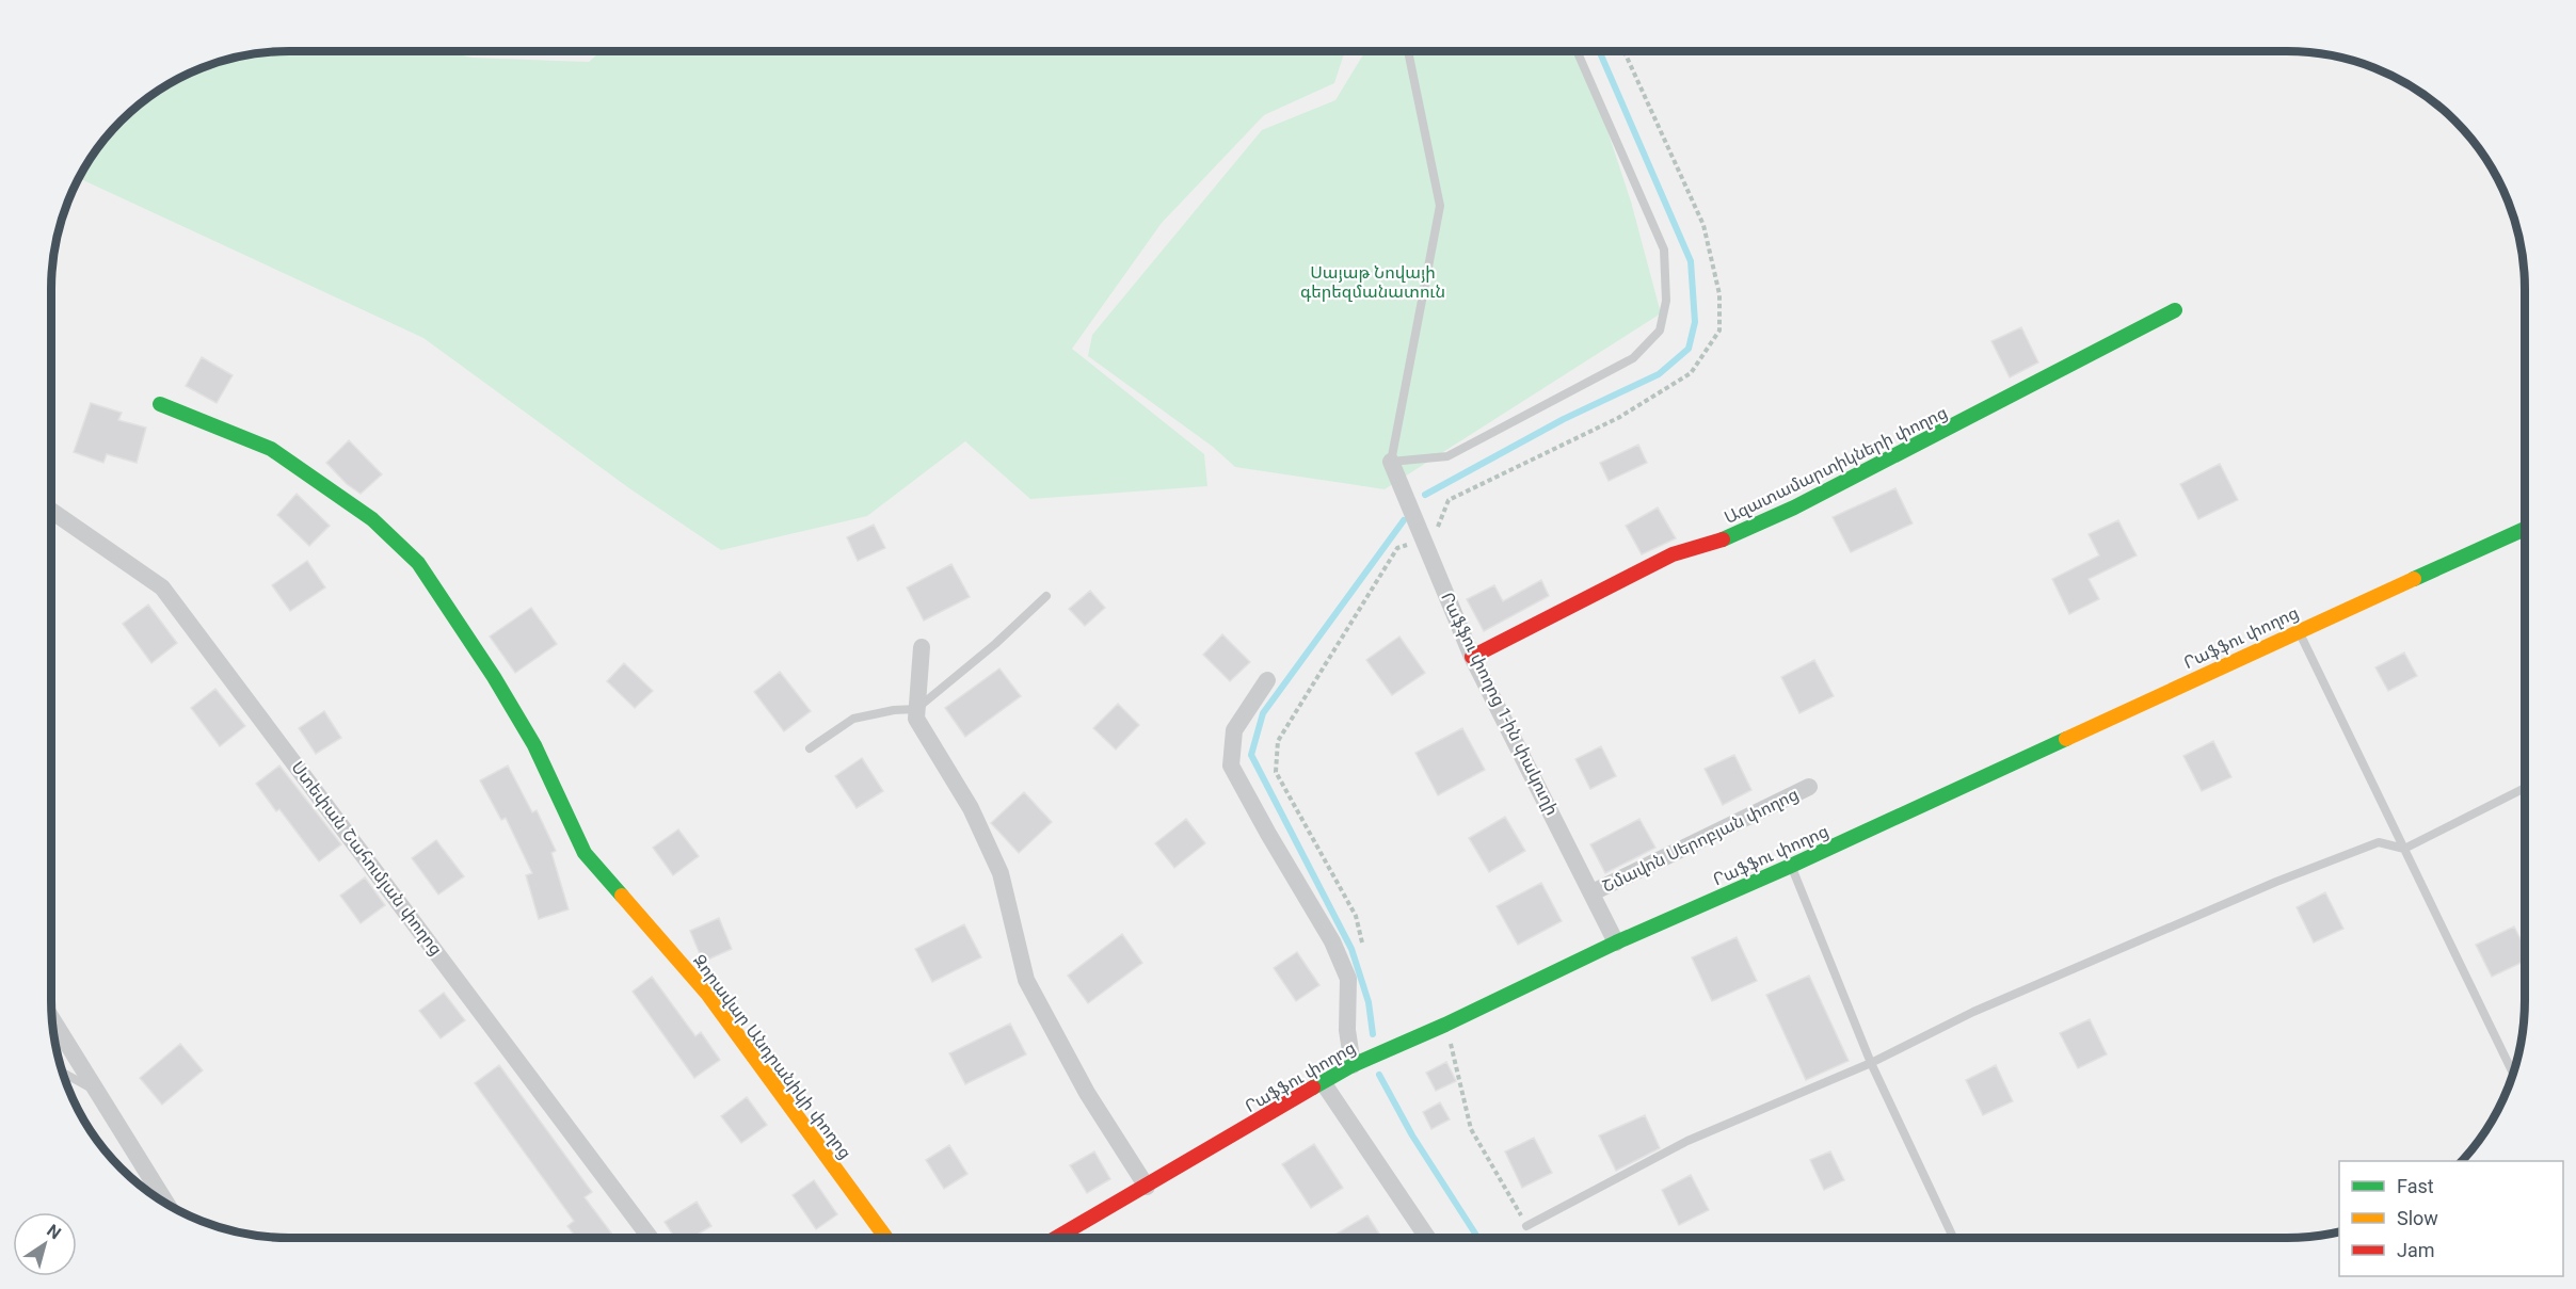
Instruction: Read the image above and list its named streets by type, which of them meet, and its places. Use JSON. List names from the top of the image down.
{
  "streets": {
    "street": [
      "Ազատամարտիկների փողոց",
      "Րաֆֆու փողոց",
      "Րաֆֆու փողոց 1-ին փակուղի",
      "Շմավոն Սերոբյան փողոց",
      "Ստեփան Շահումյան փողոց",
      "Զորավար Անդրանիկի փողոց"
    ]
  },
  "crossings": [
    ["Ազատամարտիկների փողոց", "Րաֆֆու փողոց 1-ին փակուղի"],
    ["Րաֆֆու փողոց", "Րաֆֆու փողոց 1-ին փակուղի"],
    ["Րաֆֆու փողոց 1-ին փակուղի", "Շմավոն Սերոբյան փողոց"]
  ],
  "parks": ["Սայաթ Նովայի գերեզմանատուն"],
  "legend": ["Fast", "Slow", "Jam"],
  "north": "top right"
}
